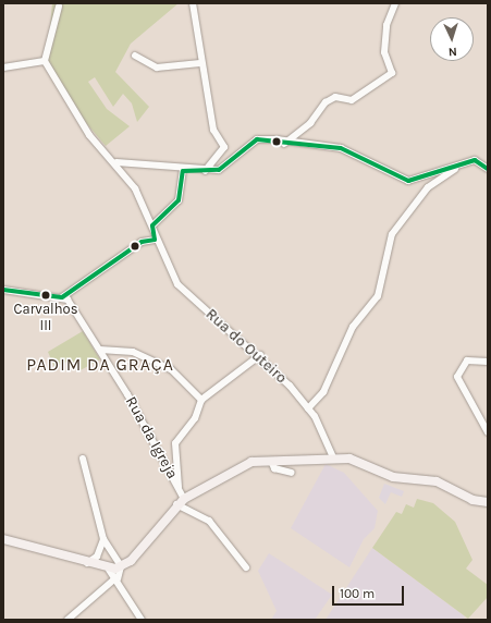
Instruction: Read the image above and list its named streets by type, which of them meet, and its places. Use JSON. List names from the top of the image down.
{
  "streets": {
    "street": ["Rua do Outeiro", "Rua da Igreja"]
  },
  "districts": ["PADIM DA GRAÇA"],
  "places": ["Carvalhos III"],
  "scale_bar": "100 m",
  "north": "bottom"
}
